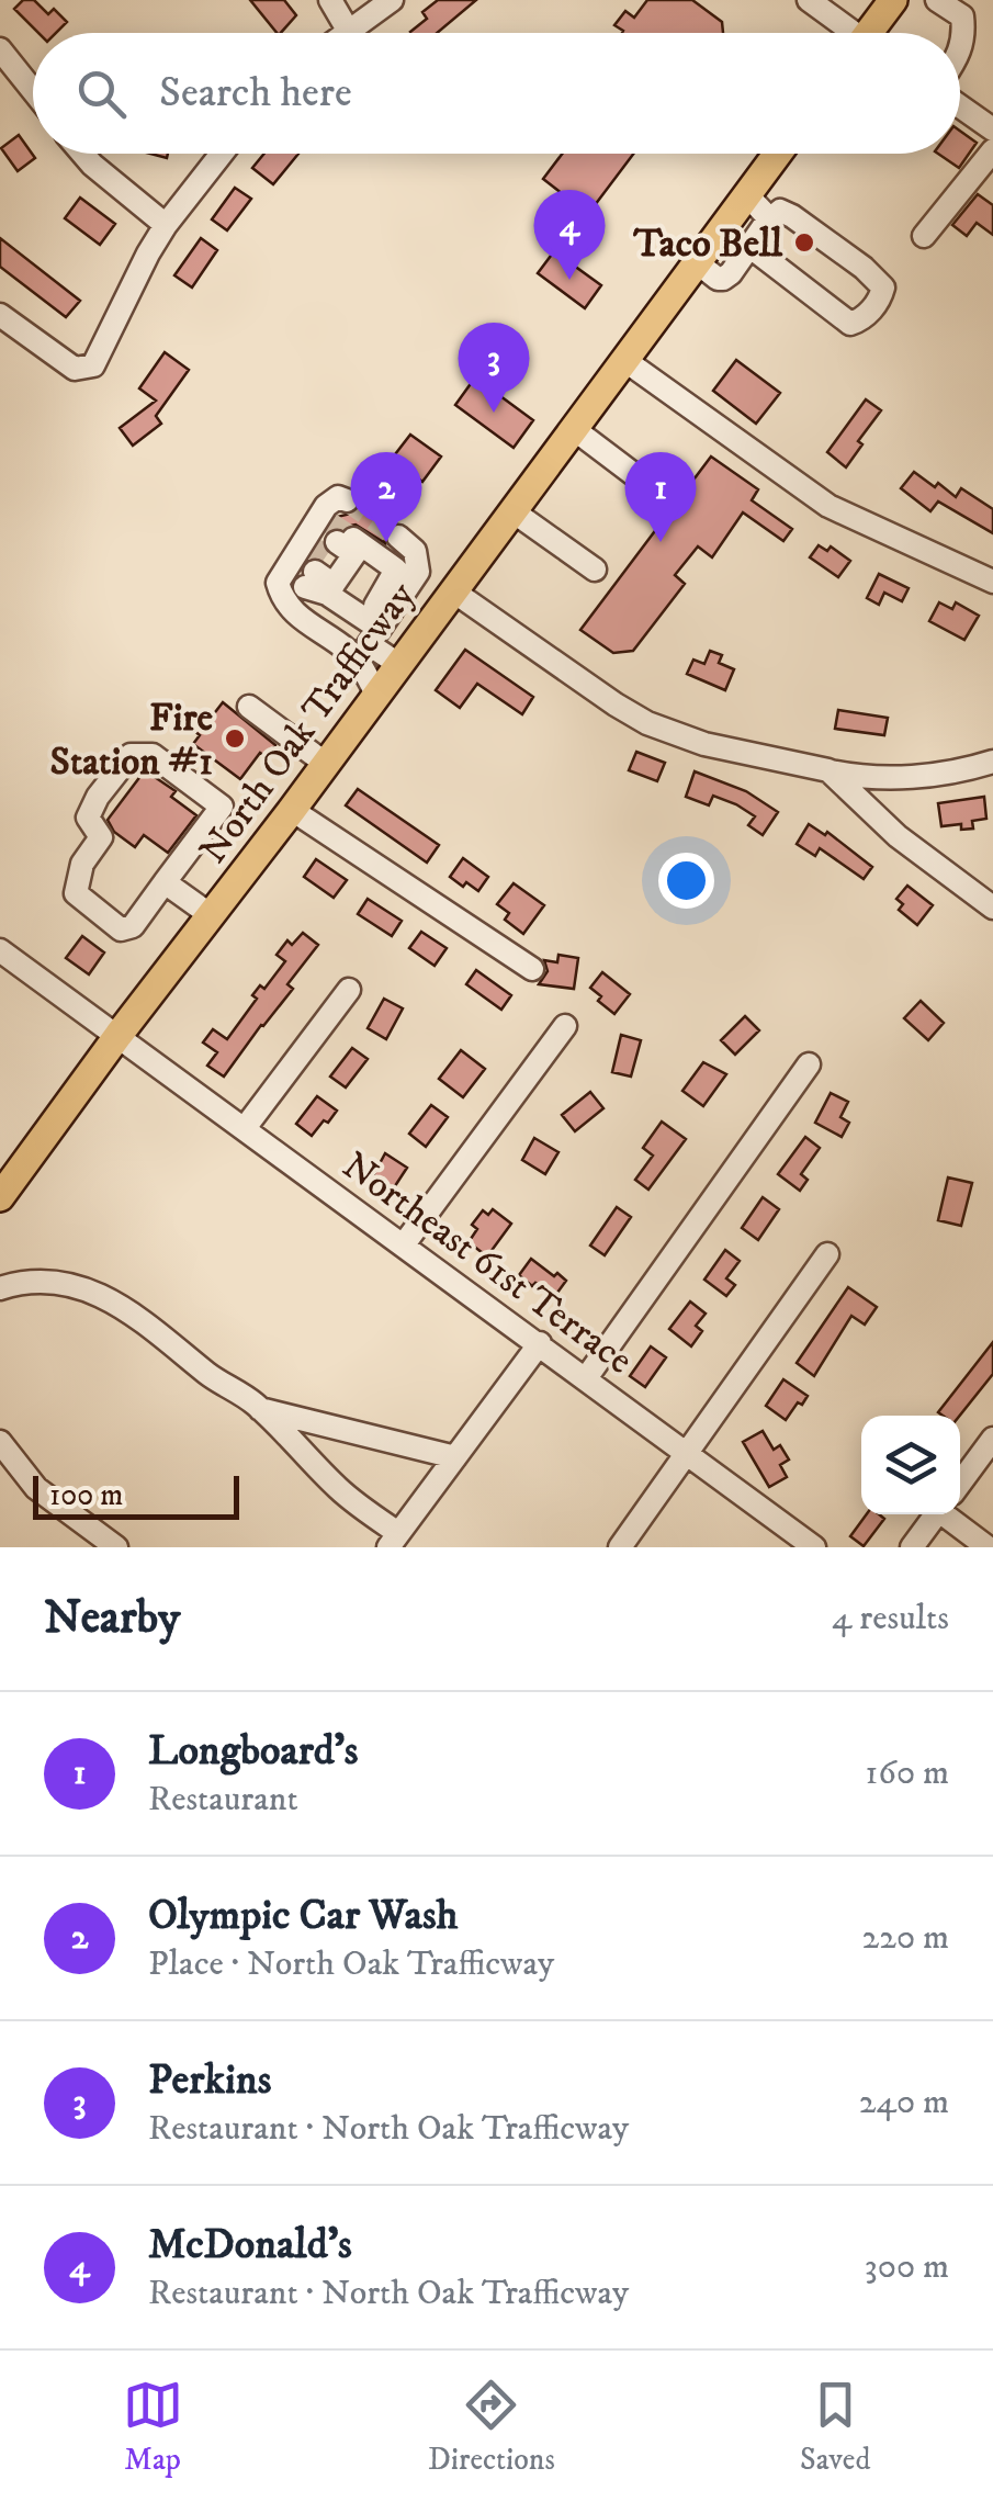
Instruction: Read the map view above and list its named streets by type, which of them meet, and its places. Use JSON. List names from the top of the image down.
{
  "streets": {
    "main road": ["North Oak Trafficway"],
    "street": ["Northeast 61st Terrace"]
  },
  "crossings": [
    ["North Oak Trafficway", "Northeast 61st Terrace"]
  ],
  "places": ["Taco Bell", "Fire Station #1"],
  "scale_bar": "100 m",
  "page": {
    "search": "Search here",
    "pins": [
      "4",
      "3",
      "1",
      "2"
    ],
    "scale": "100 m",
    "heading": ["Nearby", "4 results"],
    "list": [
      {
        "mark": "1",
        "name": "Longboard's",
        "note": "Restaurant",
        "value": "160 m"
      },
      {
        "mark": "2",
        "name": "Olympic Car Wash",
        "note": "Place · North Oak Trafficway",
        "value": "220 m"
      },
      {
        "mark": "3",
        "name": "Perkins",
        "note": "Restaurant · North Oak Trafficway",
        "value": "240 m"
      },
      {
        "mark": "4",
        "name": "McDonald's",
        "note": "Restaurant · North Oak Trafficway",
        "value": "300 m"
      }
    ],
    "nav": ["Map", "Directions", "Saved"]
  }
}
